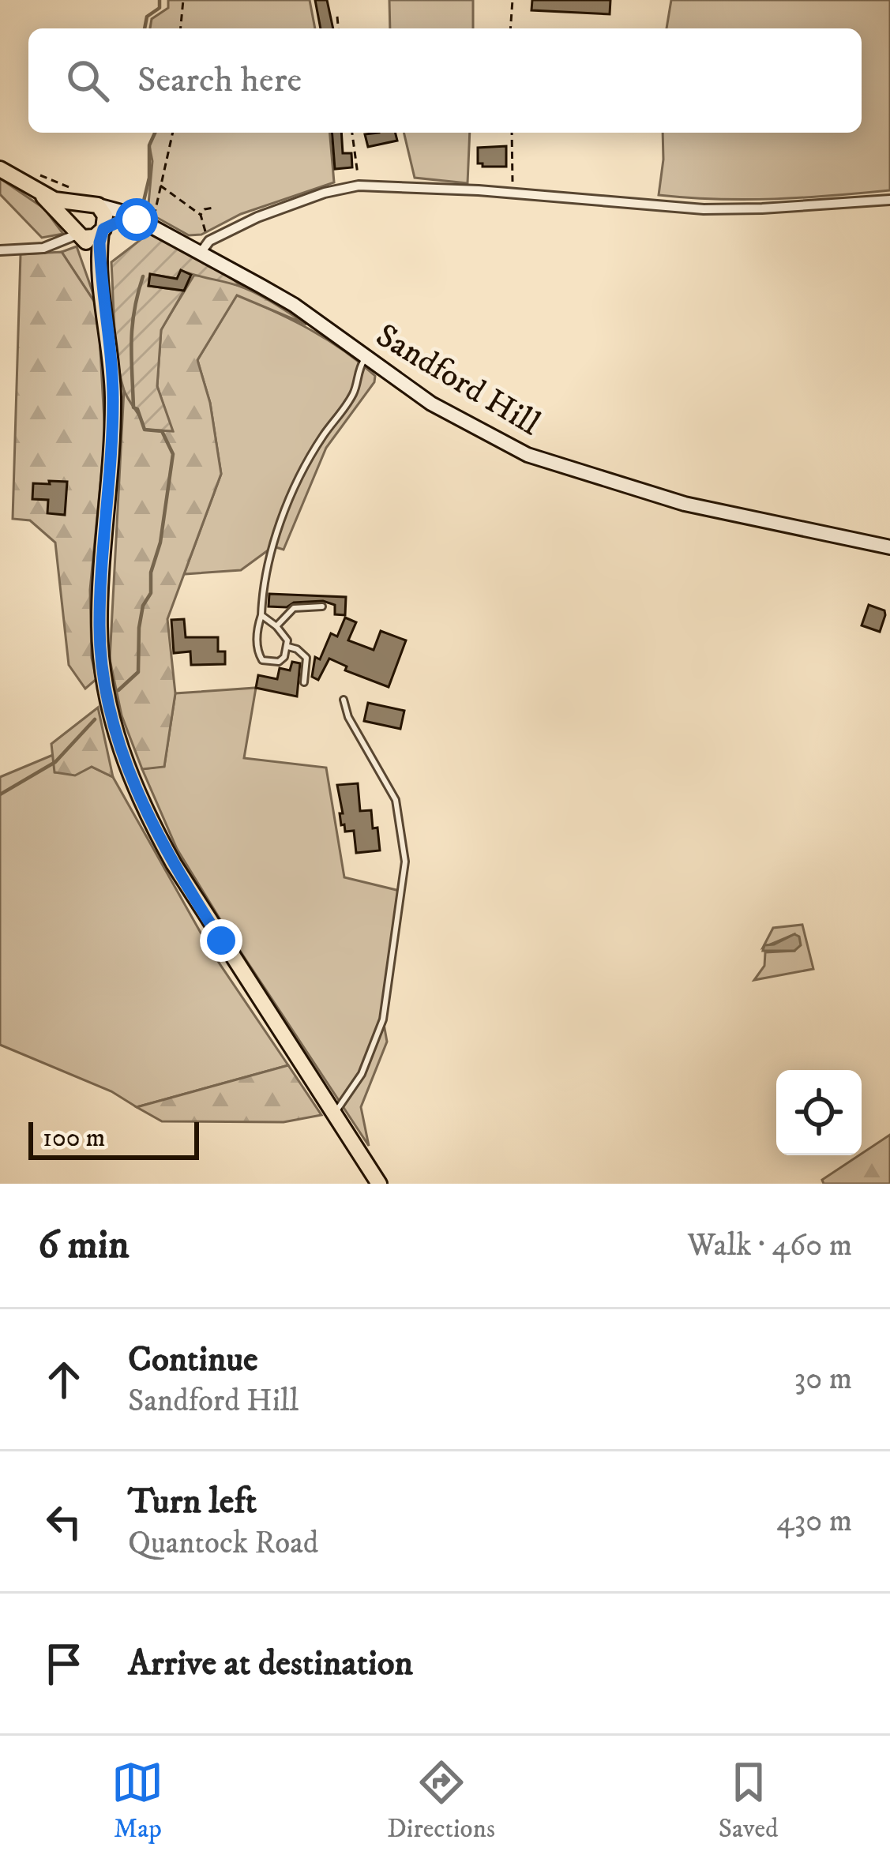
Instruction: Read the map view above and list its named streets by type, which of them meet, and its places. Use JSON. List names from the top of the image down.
{
  "streets": {
    "main road": ["Sandford Hill"]
  },
  "scale_bar": "100 m",
  "page": {
    "search": "Search here",
    "scale": "100 m",
    "heading": ["6 min", "Walk · 460 m"],
    "list": [
      ["Continue", "Sandford Hill", "30 m"],
      ["Turn left", "Quantock Road", "430 m"],
      "Arrive at destination"
    ],
    "nav": ["Map", "Directions", "Saved"]
  }
}
